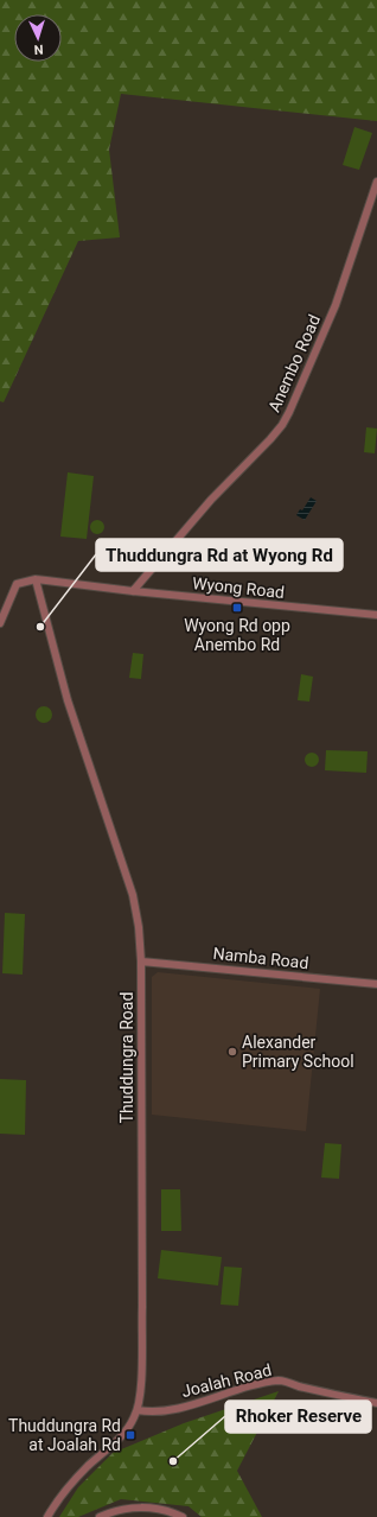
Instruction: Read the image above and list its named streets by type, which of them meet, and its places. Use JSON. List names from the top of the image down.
{
  "streets": {
    "street": [
      "Anembo Road",
      "Wyong Road",
      "Namba Road",
      "Thuddungra Road",
      "Joalah Road"
    ]
  },
  "crossings": [
    ["Anembo Road", "Wyong Road"],
    ["Wyong Road", "Thuddungra Road"],
    ["Namba Road", "Thuddungra Road"],
    ["Thuddungra Road", "Joalah Road"]
  ],
  "places": {
    "transit": ["Wyong Rd opp Anembo Rd", "Thuddungra Rd at Joalah Rd"],
    "other": ["Thuddungra Rd at Wyong Rd", "Alexander Primary School", "Rhoker Reserve"]
  },
  "north": "bottom"
}
